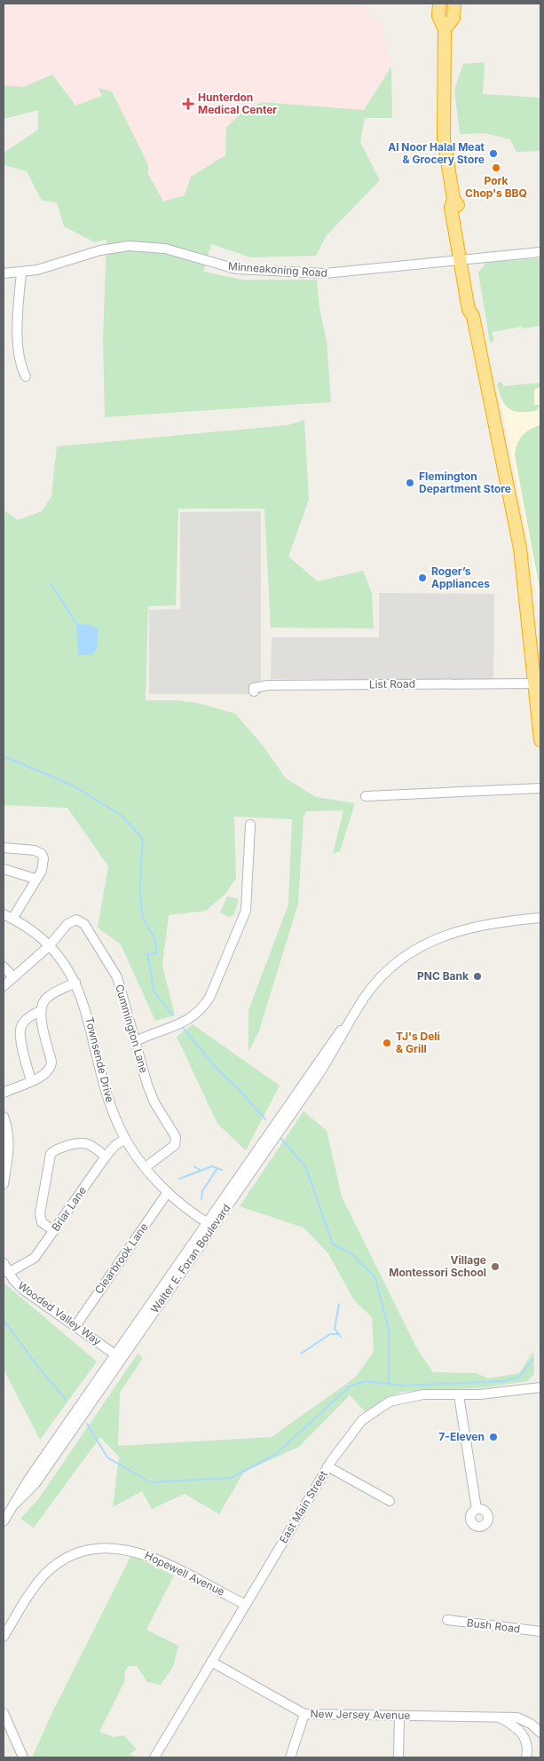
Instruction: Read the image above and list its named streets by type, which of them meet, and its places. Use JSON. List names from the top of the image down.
{
  "streets": {
    "street": [
      "Minneakoning Road",
      "List Road",
      "Cummington Lane",
      "Townsende Drive",
      "Briar Lane",
      "Clearbrook Lane",
      "Walter E. Foran Boulevard",
      "Wooded Valley Way",
      "East Main Street",
      "Hopewell Avenue",
      "Bush Road",
      "New Jersey Avenue"
    ]
  },
  "crossings": [
    ["Cummington Lane", "Townsende Drive"],
    ["Townsende Drive", "Briar Lane"],
    ["Townsende Drive", "Clearbrook Lane"],
    ["Townsende Drive", "Walter E. Foran Boulevard"],
    ["Briar Lane", "Wooded Valley Way"],
    ["Clearbrook Lane", "Wooded Valley Way"],
    ["Walter E. Foran Boulevard", "Wooded Valley Way"],
    ["East Main Street", "Hopewell Avenue"],
    ["East Main Street", "New Jersey Avenue"]
  ],
  "places": {
    "health": ["Hunterdon Medical Center"],
    "other": [
      "Al Noor Halal Meat & Grocery Store",
      "Pork Chop's BBQ",
      "Flemington Department Store",
      "Roger’s Appliances",
      "PNC Bank",
      "TJ's Deli & Grill",
      "Village Montessori School",
      "7-Eleven"
    ]
  }
}
